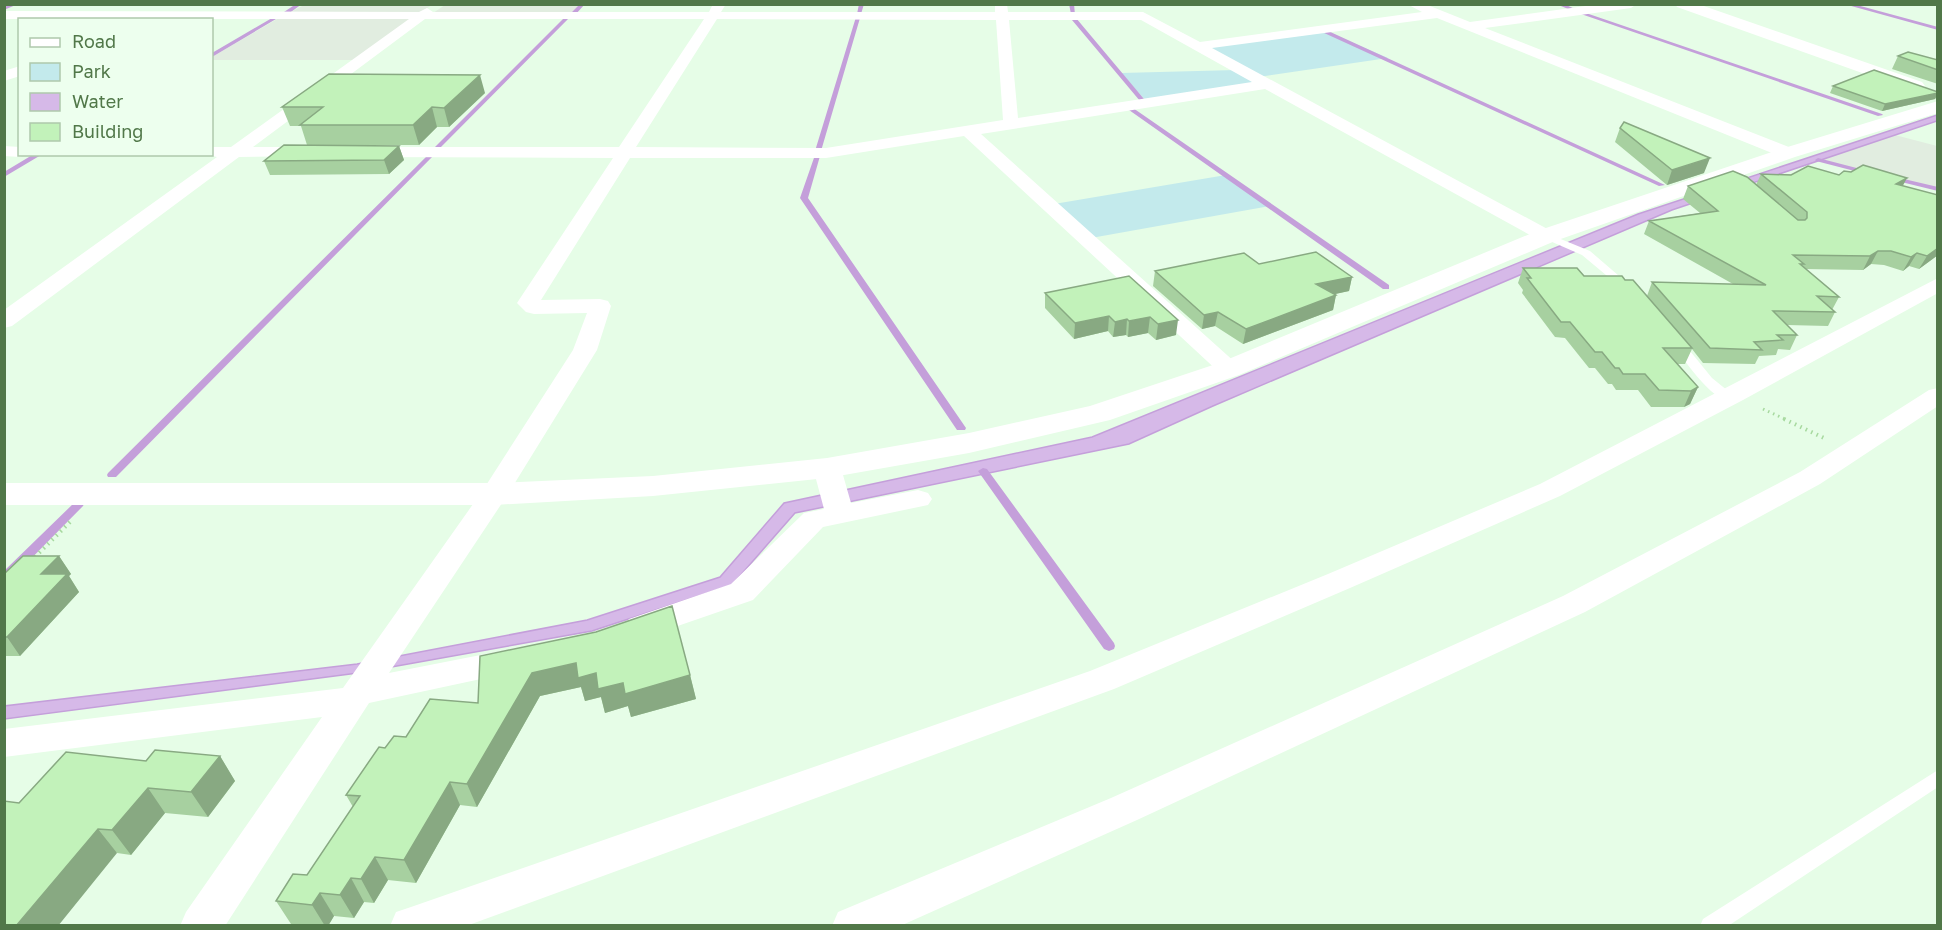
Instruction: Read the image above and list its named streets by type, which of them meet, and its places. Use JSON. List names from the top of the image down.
{
  "legend": [
    "Road",
    "Park",
    "Water",
    "Building"
  ]
}
